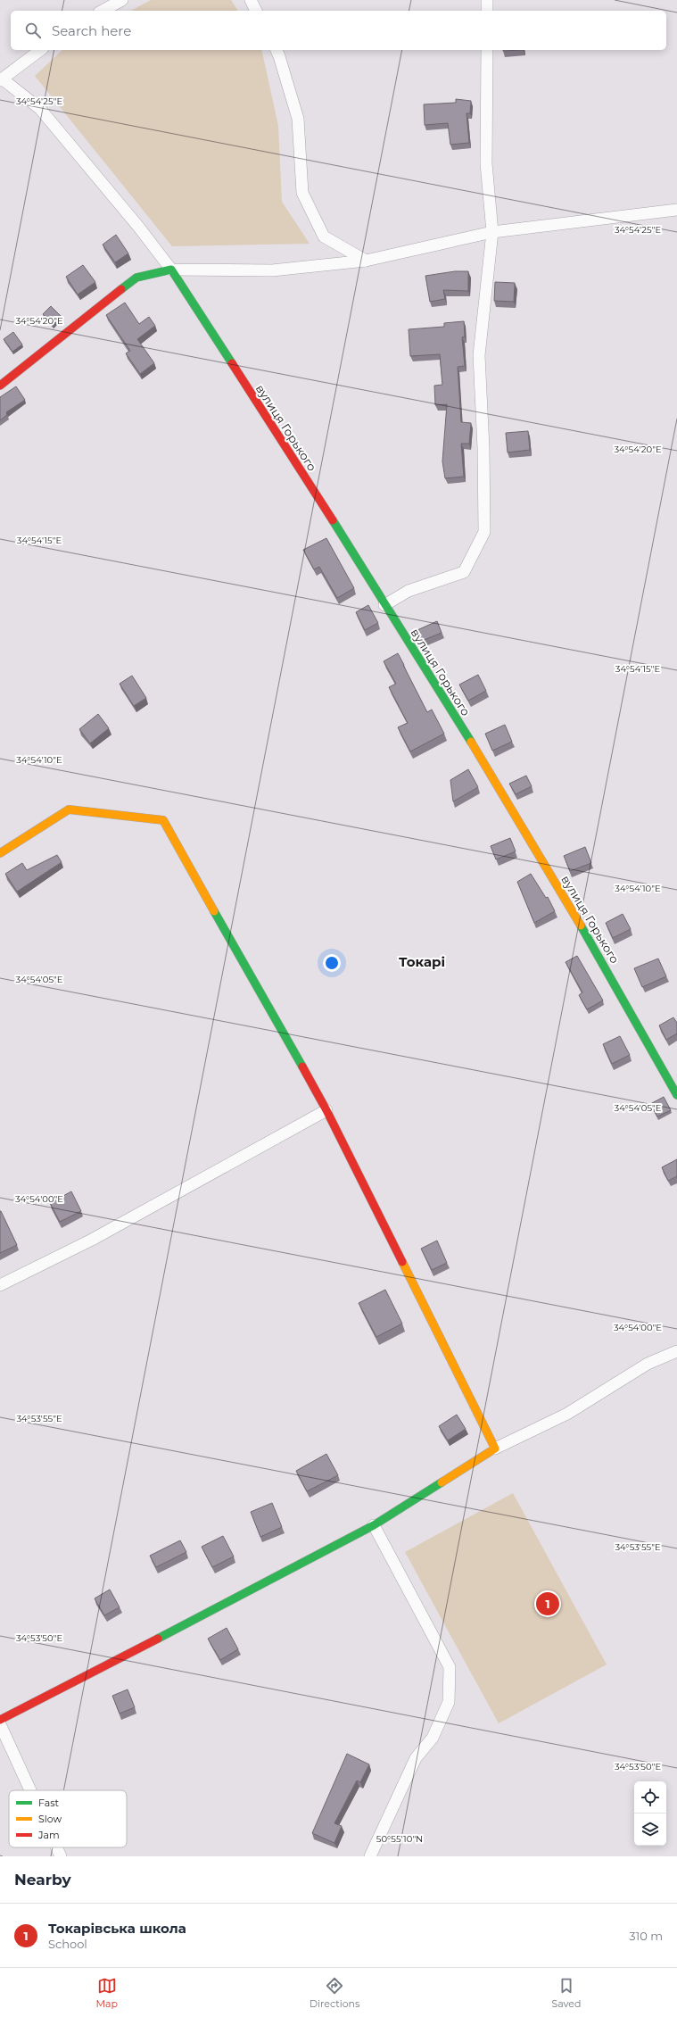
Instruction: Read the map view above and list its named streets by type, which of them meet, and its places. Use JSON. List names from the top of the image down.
{
  "streets": {
    "street": ["вулиця Горького"]
  },
  "districts": ["Токарі"],
  "legend": ["Fast", "Slow", "Jam"],
  "page": {
    "search": "Search here",
    "pins": "1",
    "heading": "Nearby",
    "list": [
      {
        "mark": "1",
        "name": "Токарівська школа",
        "note": "School",
        "value": "310 m"
      }
    ],
    "nav": ["Map", "Directions", "Saved"]
  },
  "coordinates": [
    "34°54'25\"E",
    "34°54'20\"E",
    "34°54'15\"E",
    "34°54'10\"E",
    "34°54'05\"E",
    "34°54'00\"E",
    "34°53'55\"E",
    "34°53'50\"E",
    "50°55'10\"N"
  ]
}
